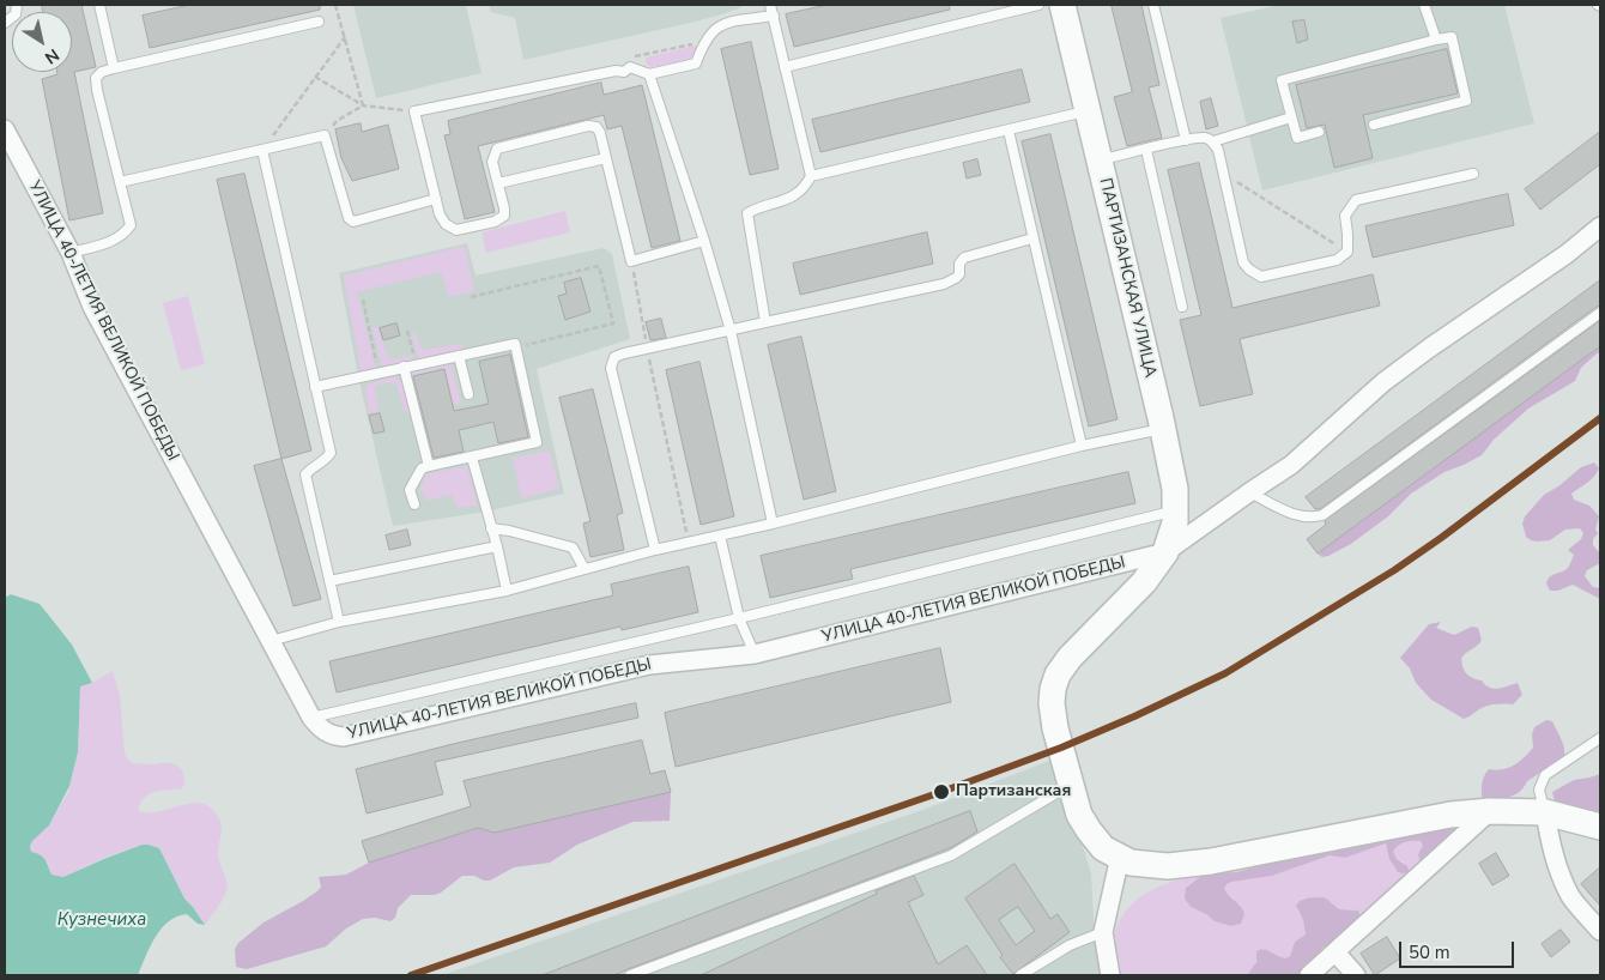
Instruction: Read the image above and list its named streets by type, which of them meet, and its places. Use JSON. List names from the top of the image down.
{
  "streets": {
    "street": ["ПАРТИЗАНСКАЯ УЛИЦА", "УЛИЦА 40-ЛЕТИЯ ВЕЛИКОЙ ПОБЕДЫ"]
  },
  "crossings": [
    ["ПАРТИЗАНСКАЯ УЛИЦА", "УЛИЦА 40-ЛЕТИЯ ВЕЛИКОЙ ПОБЕДЫ"]
  ],
  "water": ["Кузнечиха"],
  "places": ["Партизанская"],
  "scale_bar": "50 m",
  "north": "bottom right"
}
